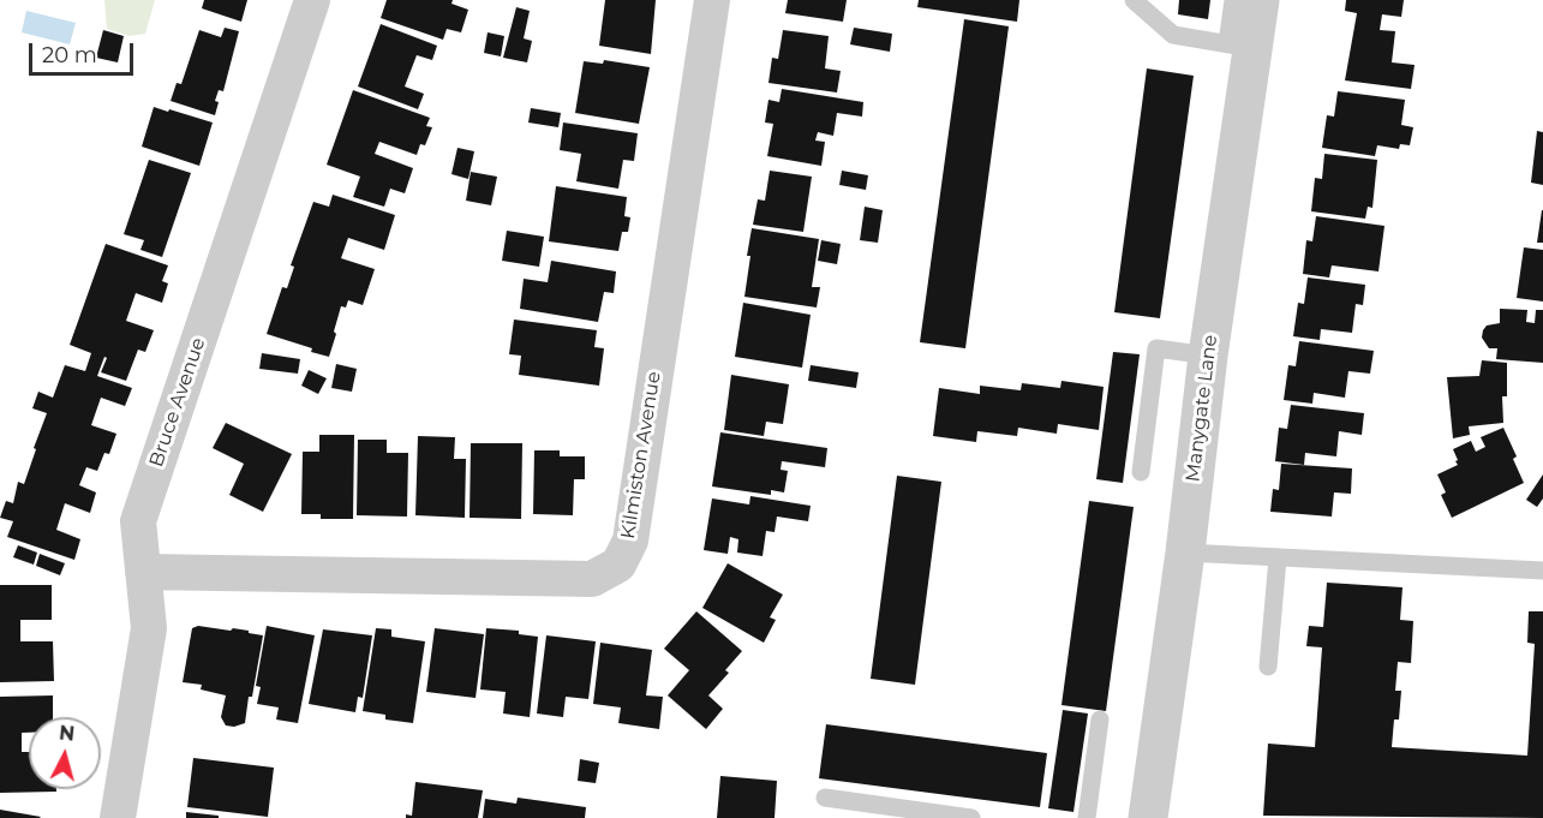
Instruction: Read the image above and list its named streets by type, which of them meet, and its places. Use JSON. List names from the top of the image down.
{
  "streets": {
    "street": ["Bruce Avenue", "Manygate Lane", "Kilmiston Avenue"]
  },
  "crossings": [
    ["Bruce Avenue", "Kilmiston Avenue"]
  ],
  "scale_bar": "20 m",
  "north": "top"
}
